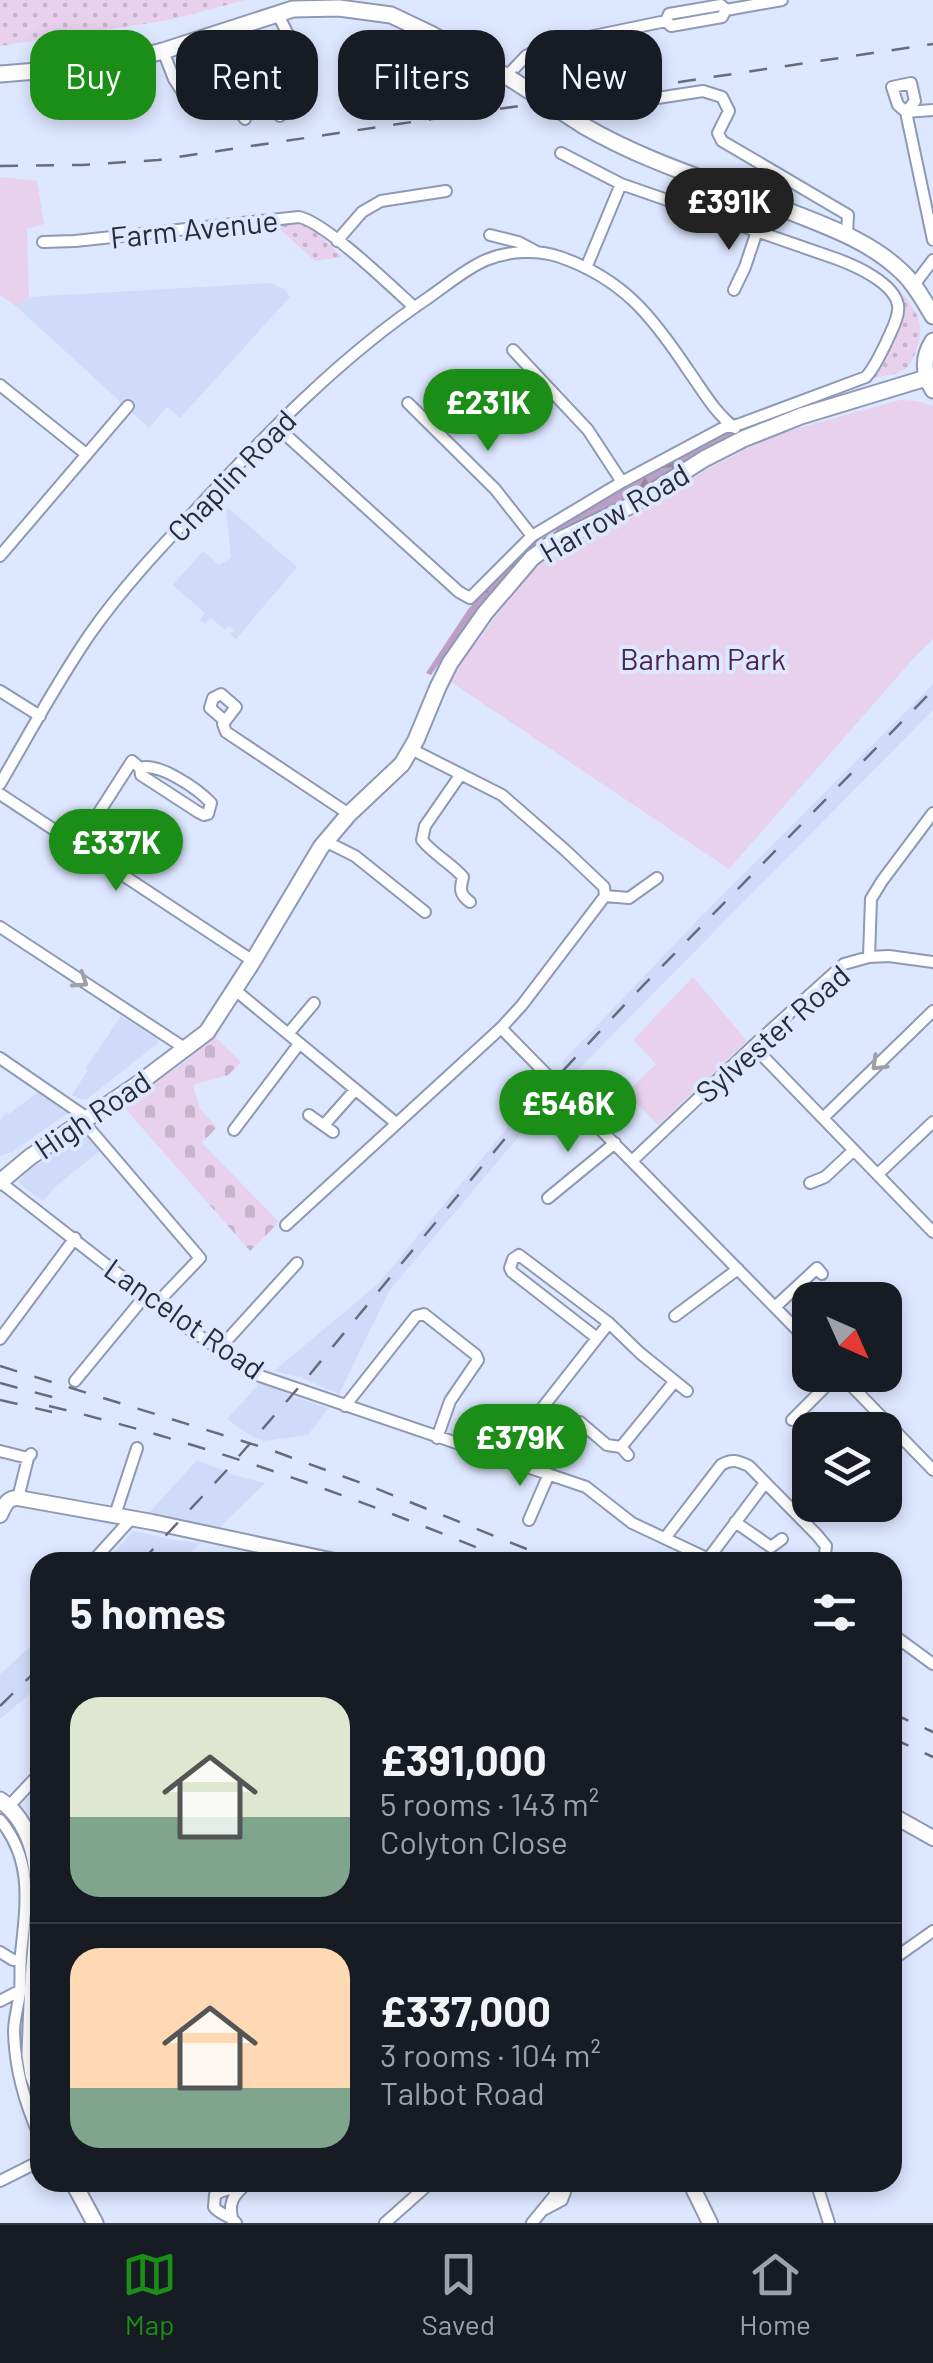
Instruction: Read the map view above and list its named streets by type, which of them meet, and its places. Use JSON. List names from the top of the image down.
{
  "streets": {
    "main road": ["Harrow Road", "High Road"],
    "street": [
      "Farm Avenue",
      "Chaplin Road",
      "Sylvester Road",
      "Lancelot Road"
    ]
  },
  "crossings": [
    ["Farm Avenue", "Chaplin Road"],
    ["Chaplin Road", "Harrow Road"],
    ["Harrow Road", "High Road"],
    ["High Road", "Lancelot Road"]
  ],
  "parks": ["Barham Park"],
  "north": "bottom right",
  "page": {
    "chip": [
      "Buy",
      "Rent",
      "Filters",
      "New"
    ],
    "price": [
      "£391K",
      "£231K",
      "£337K",
      "£546K",
      "£379K"
    ],
    "heading": "5 homes",
    "list": [
      {
        "name": "£391,000",
        "note": "5 rooms · 143 m² · Colyton Close"
      },
      {
        "name": "£337,000",
        "note": "3 rooms · 104 m² · Talbot Road"
      }
    ],
    "tabs": ["Map", "Saved", "Home"]
  }
}
